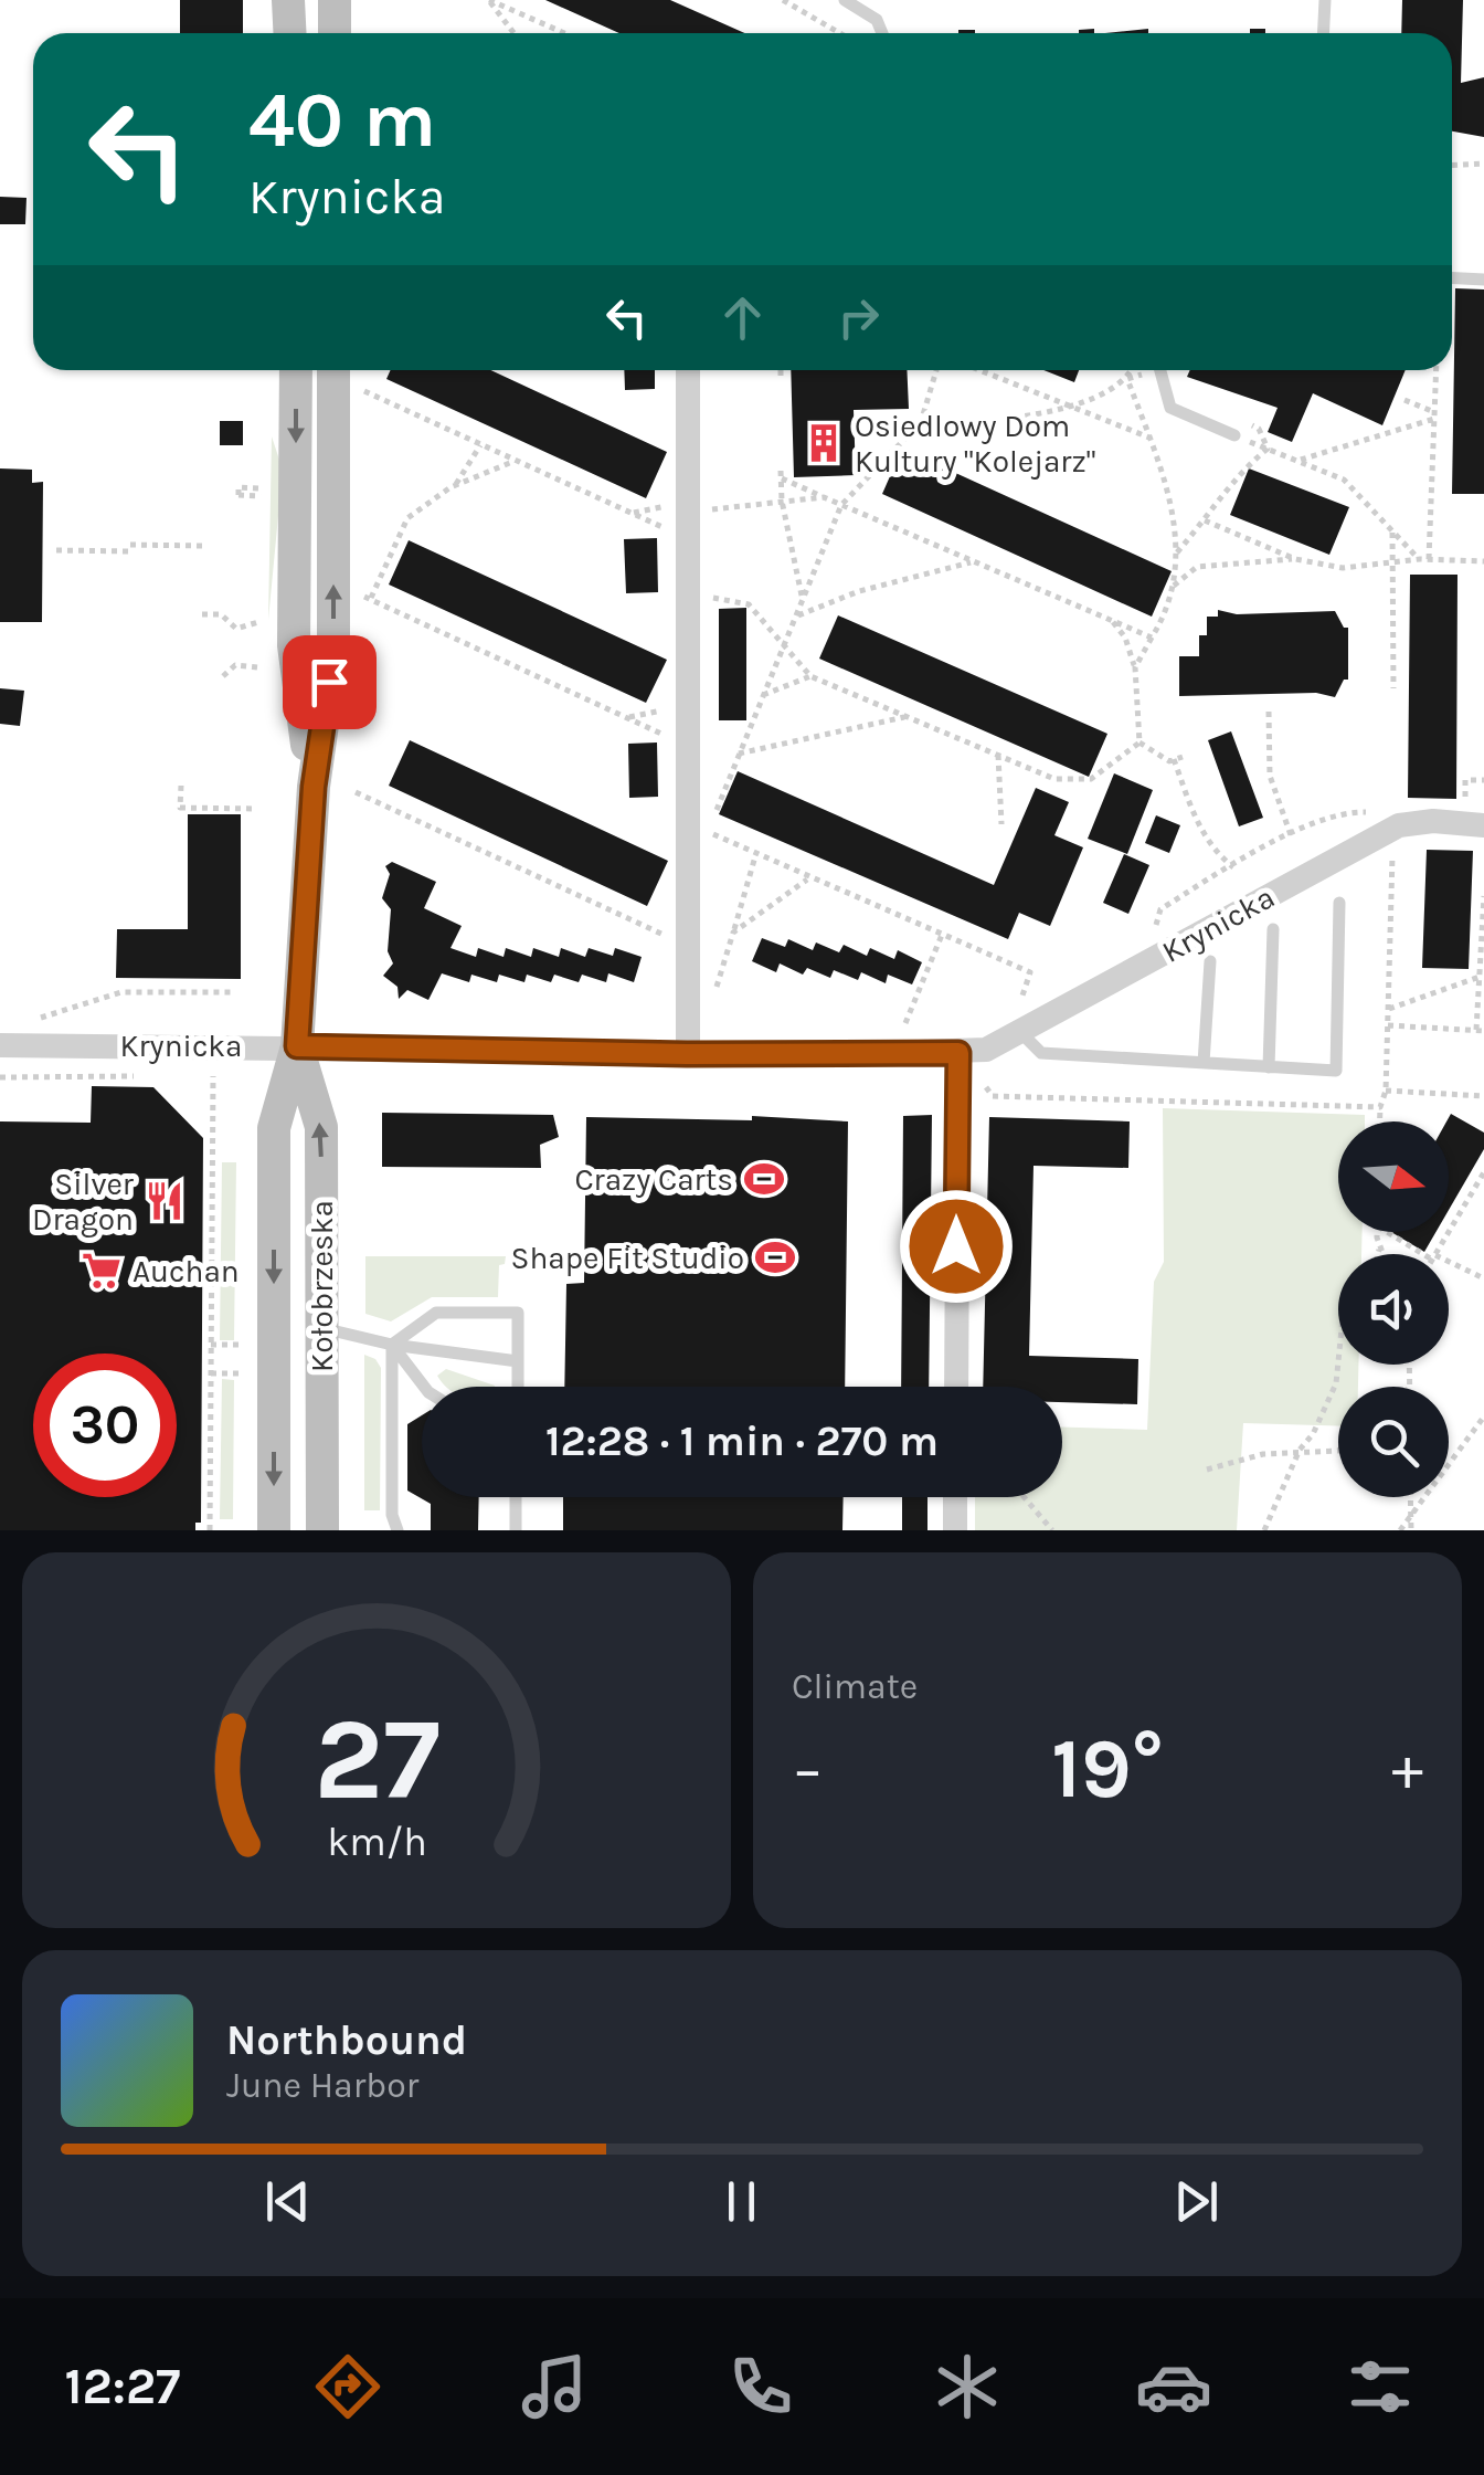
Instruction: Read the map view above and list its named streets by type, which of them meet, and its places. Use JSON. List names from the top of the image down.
{
  "streets": {
    "main road": ["Kołobrzeska"],
    "street": ["Krynicka"]
  },
  "crossings": [
    ["Krynicka", "Kołobrzeska"]
  ],
  "places": {
    "building": ["Osiedlowy Dom Kultury \"Kolejarz\""],
    "sports": ["Crazy Carts", "Shape Fit Studio"],
    "restaurant": ["Silver Dragon"],
    "supermarket": ["Auchan"]
  },
  "north": "right",
  "page": {
    "turn": ["40 m", "Krynicka"],
    "limit": "30",
    "trip": "12:28 · 1 min · 270 m",
    "tile": "Climate",
    "heat": ["−", "19°", "+"],
    "song": ["Northbound", "June Harbor"],
    "tabs": "12:27",
    "gauge": ["27", "km/h"]
  }
}
